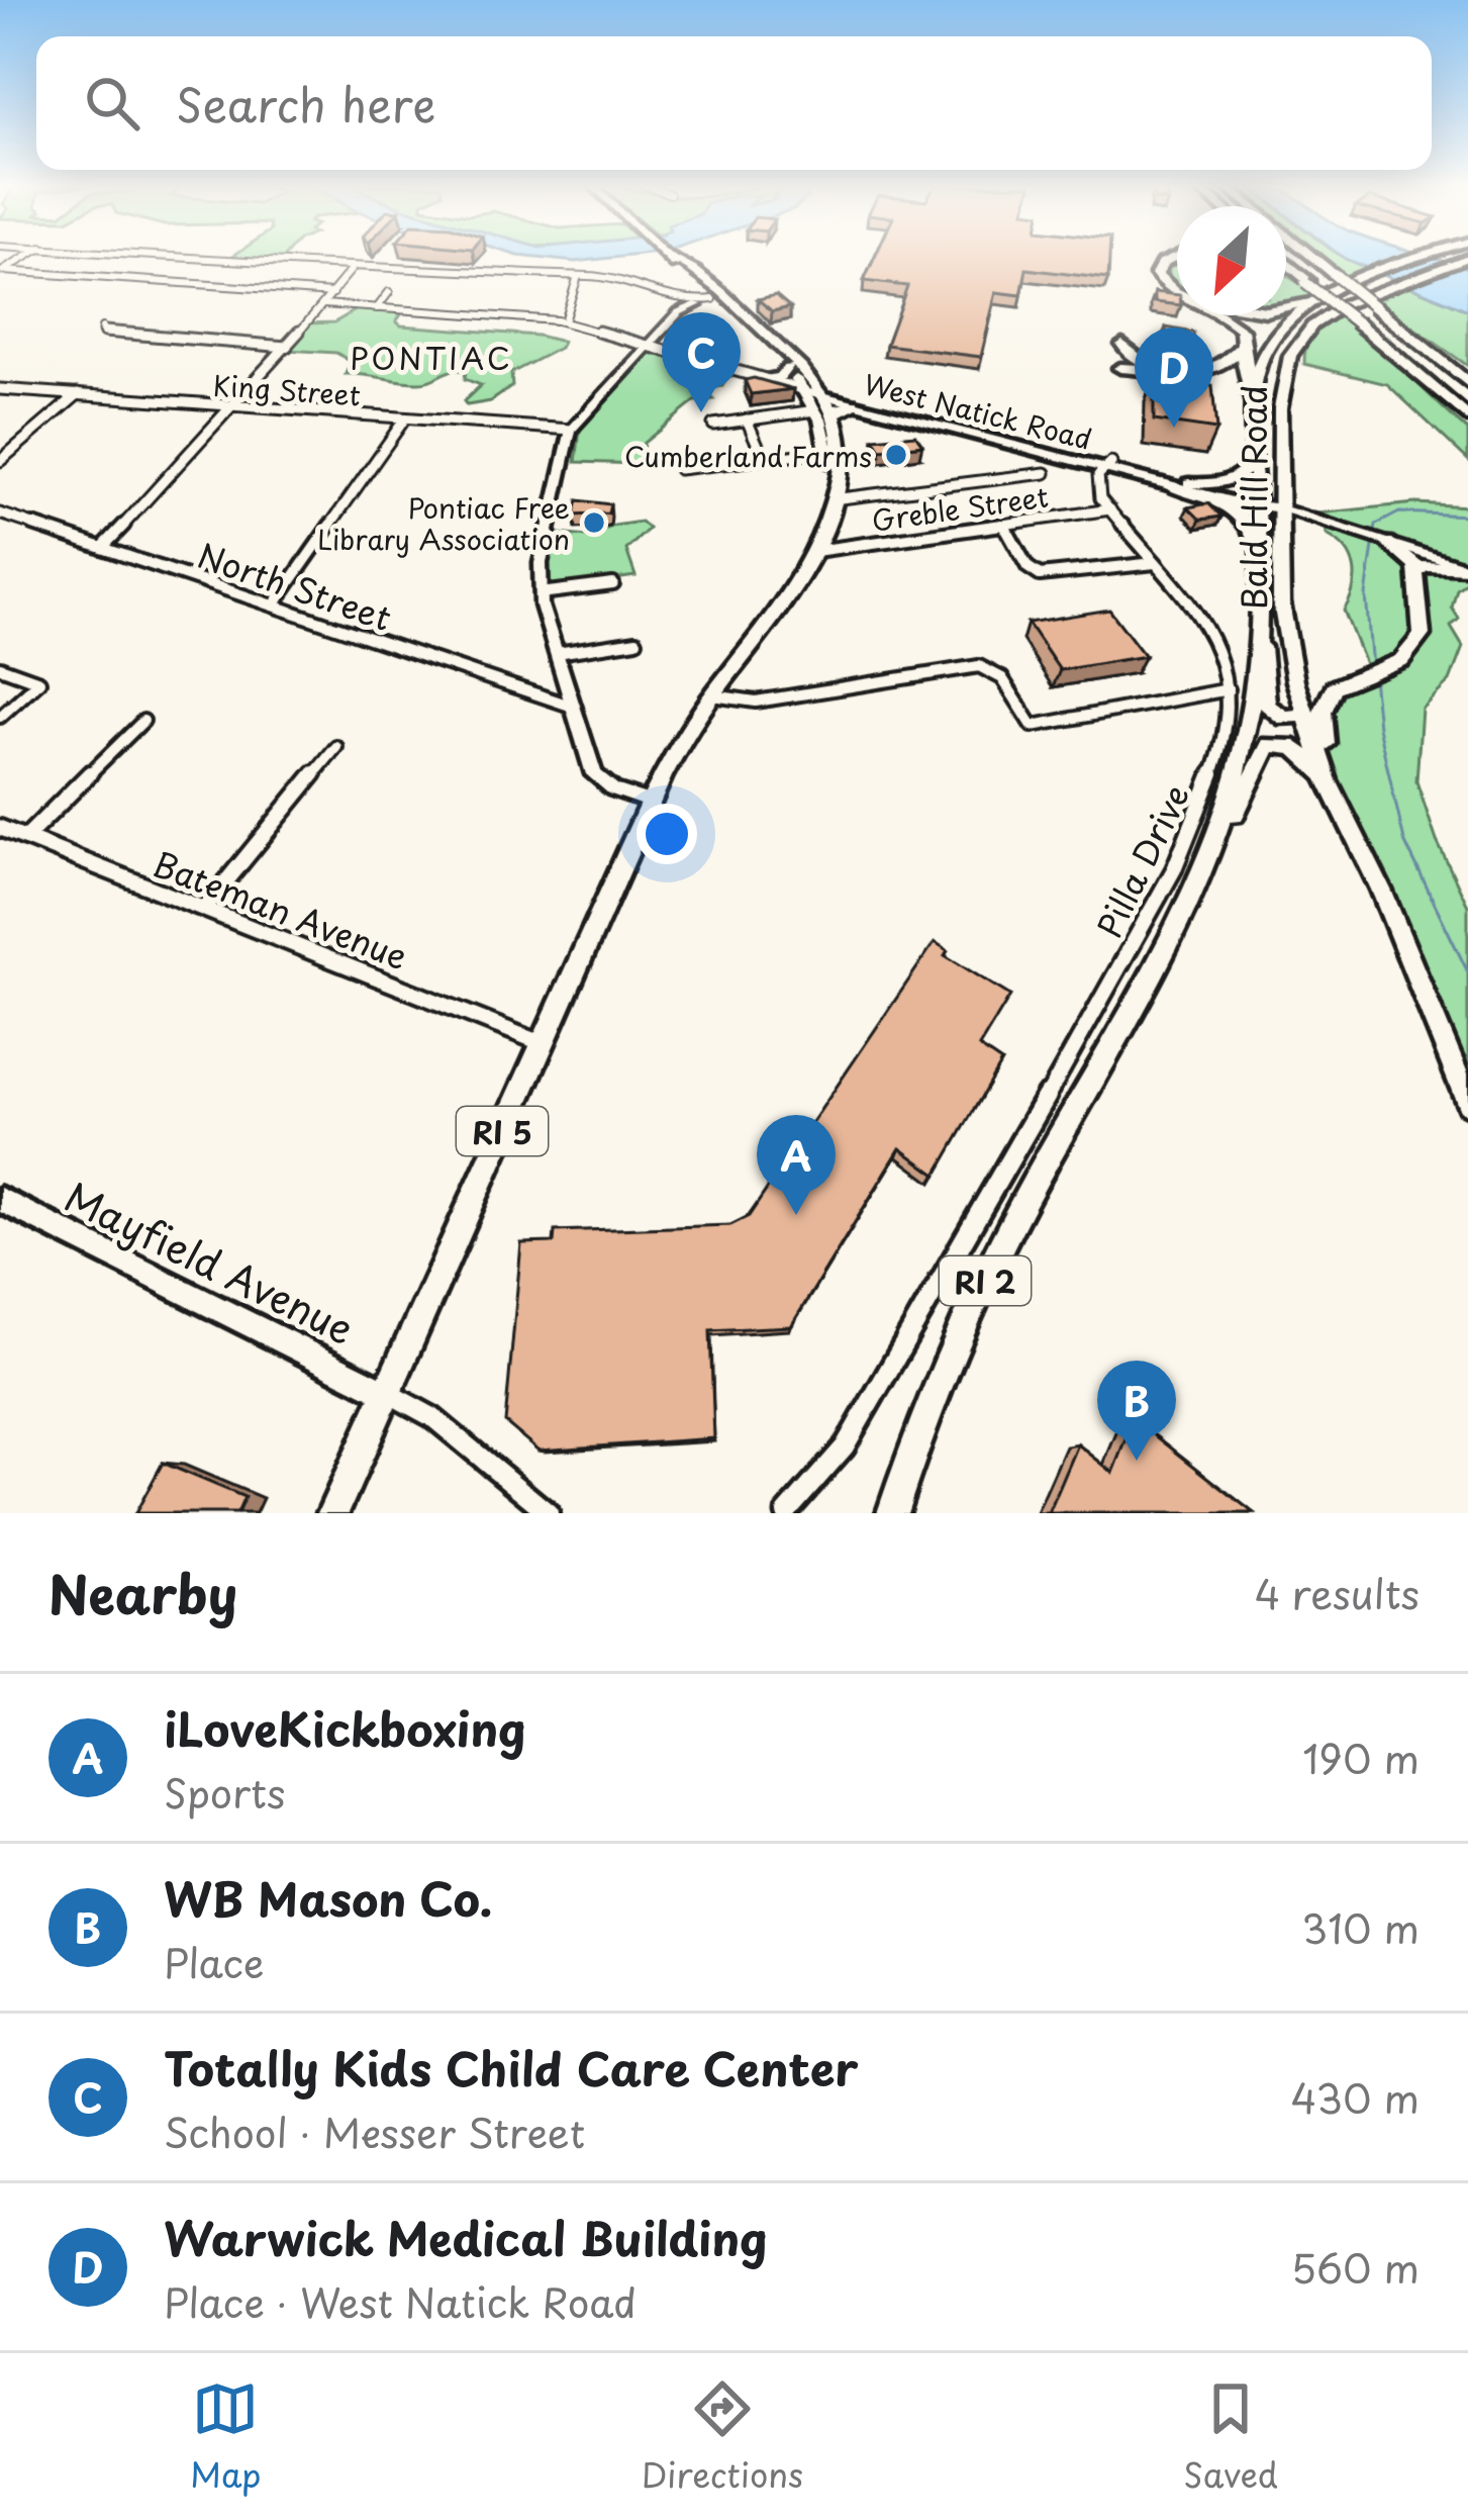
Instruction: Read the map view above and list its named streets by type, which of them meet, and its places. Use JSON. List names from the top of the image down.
{
  "streets": {
    "main road": [
      "West Natick Road",
      "Bald Hill Road",
      "RI 5",
      "Mayfield Avenue",
      "RI 2"
    ],
    "street": [
      "King Street",
      "Greble Street",
      "North Street",
      "Pilla Drive",
      "Bateman Avenue"
    ]
  },
  "crossings": [
    ["West Natick Road", "Bald Hill Road"],
    ["West Natick Road", "RI 5"],
    ["Bald Hill Road", "Pilla Drive"],
    ["Bald Hill Road", "RI 2"],
    ["Greble Street", "Pilla Drive"],
    ["Greble Street", "RI 5"],
    ["Pilla Drive", "RI 2"],
    ["Bateman Avenue", "RI 5"],
    ["RI 5", "Mayfield Avenue"]
  ],
  "districts": ["PONTIAC"],
  "places": ["Cumberland Farms", "Pontiac Free Library Association"],
  "north": "bottom left",
  "page": {
    "search": "Search here",
    "pins": [
      "C",
      "D",
      "A",
      "B"
    ],
    "heading": ["Nearby", "4 results"],
    "list": [
      {
        "mark": "A",
        "name": "iLoveKickboxing",
        "note": "Sports",
        "value": "190 m"
      },
      {
        "mark": "B",
        "name": "WB Mason Co.",
        "note": "Place",
        "value": "310 m"
      },
      {
        "mark": "C",
        "name": "Totally Kids Child Care Center",
        "note": "School · Messer Street",
        "value": "430 m"
      },
      {
        "mark": "D",
        "name": "Warwick Medical Building",
        "note": "Place · West Natick Road",
        "value": "560 m"
      }
    ],
    "nav": ["Map", "Directions", "Saved"]
  }
}
